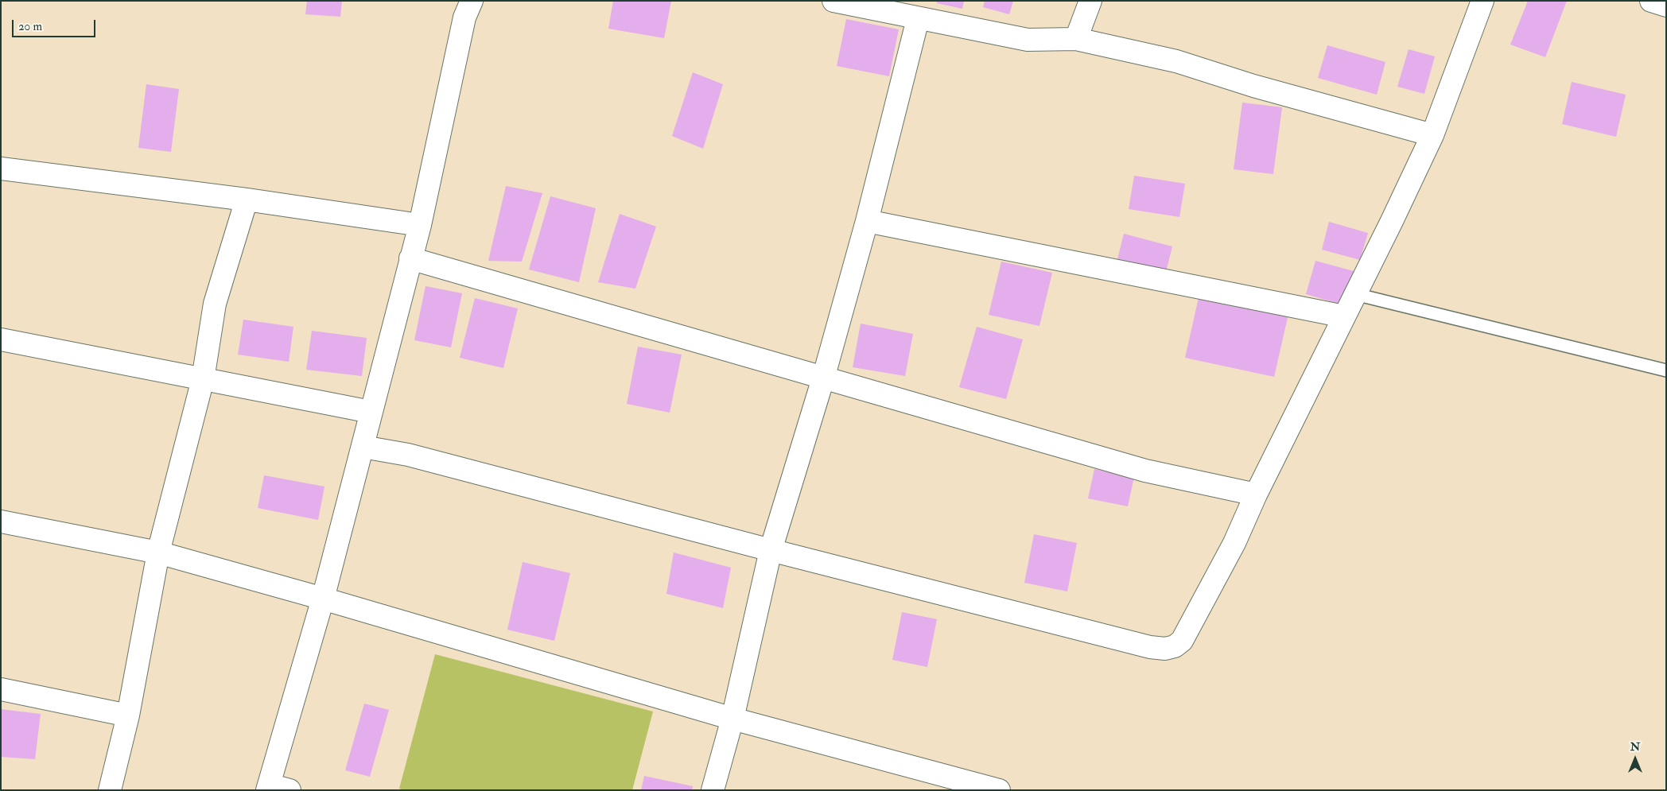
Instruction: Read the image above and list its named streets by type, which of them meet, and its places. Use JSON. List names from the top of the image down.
{
  "scale_bar": "20 m",
  "north": "top"
}
